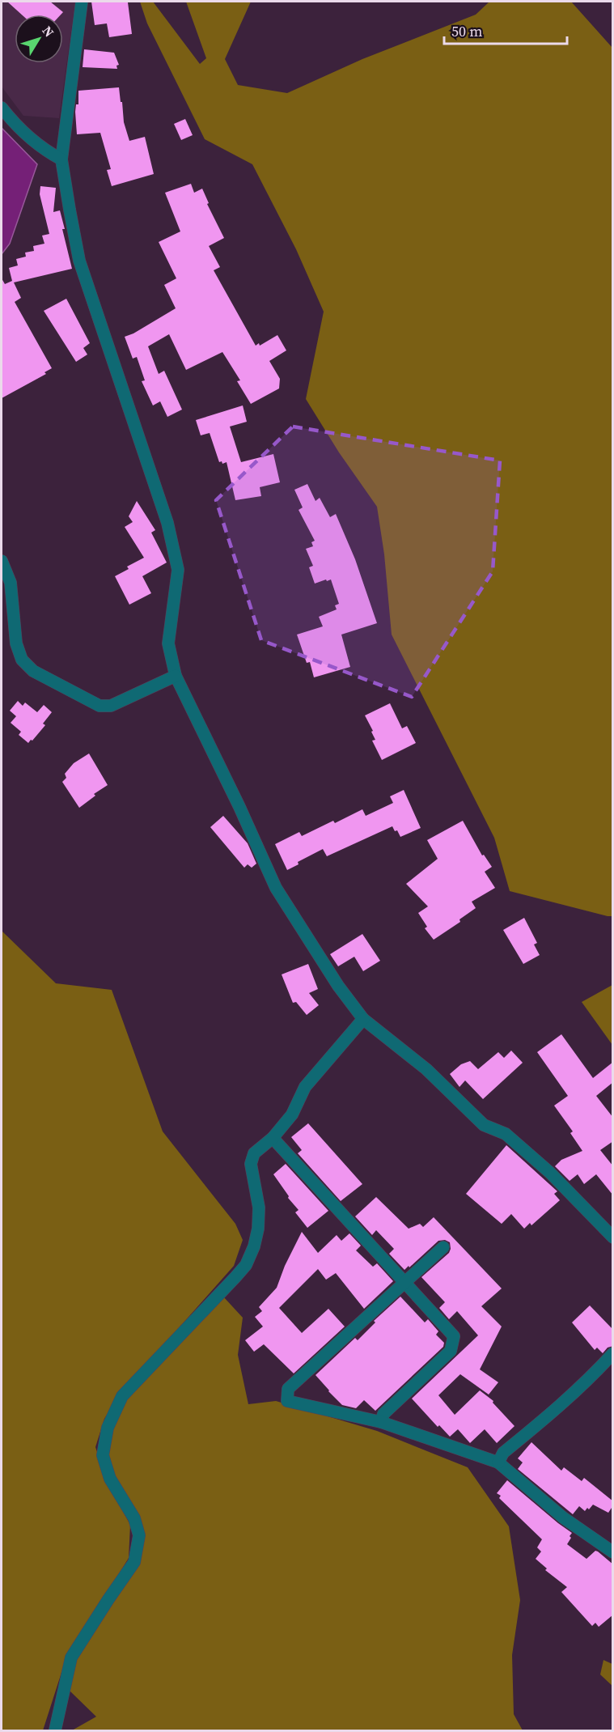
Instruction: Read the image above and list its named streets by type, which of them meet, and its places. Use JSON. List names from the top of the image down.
{
  "scale_bar": "50 m",
  "north": "top right"
}
